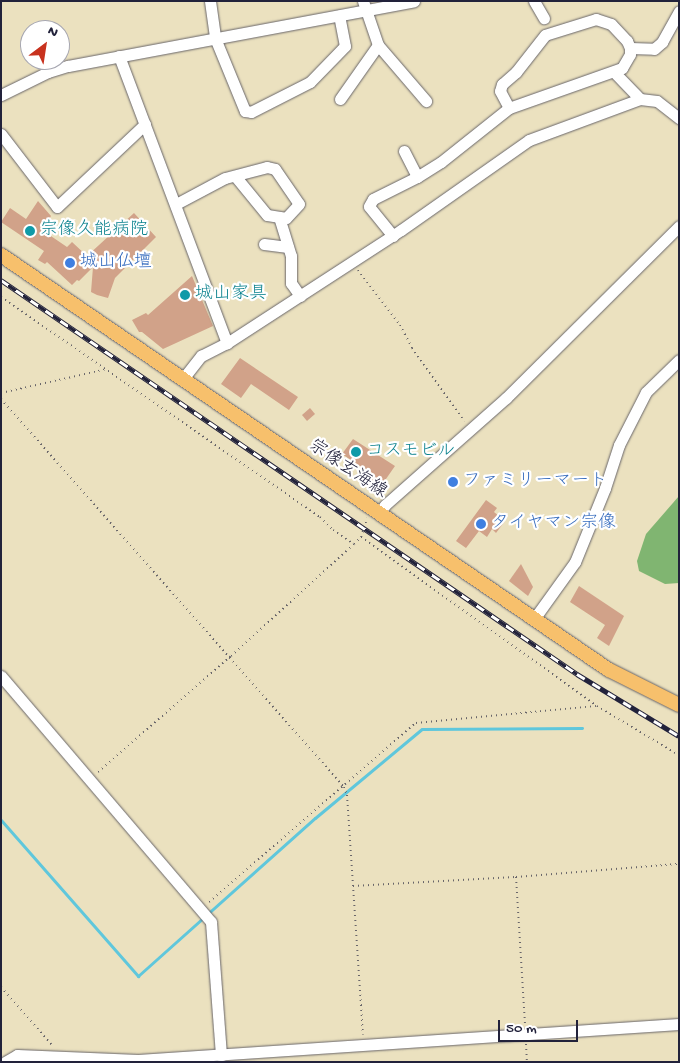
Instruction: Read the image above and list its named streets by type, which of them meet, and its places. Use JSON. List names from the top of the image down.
{
  "streets": {
    "main road": ["宗像玄海線"]
  },
  "places": [
    "宗像久能病院",
    "城山仏壇",
    "城山家具",
    "コスモビル",
    "ファミリーマート",
    "タイヤマン宗像"
  ],
  "scale_bar": "50 m",
  "north": "top right"
}
